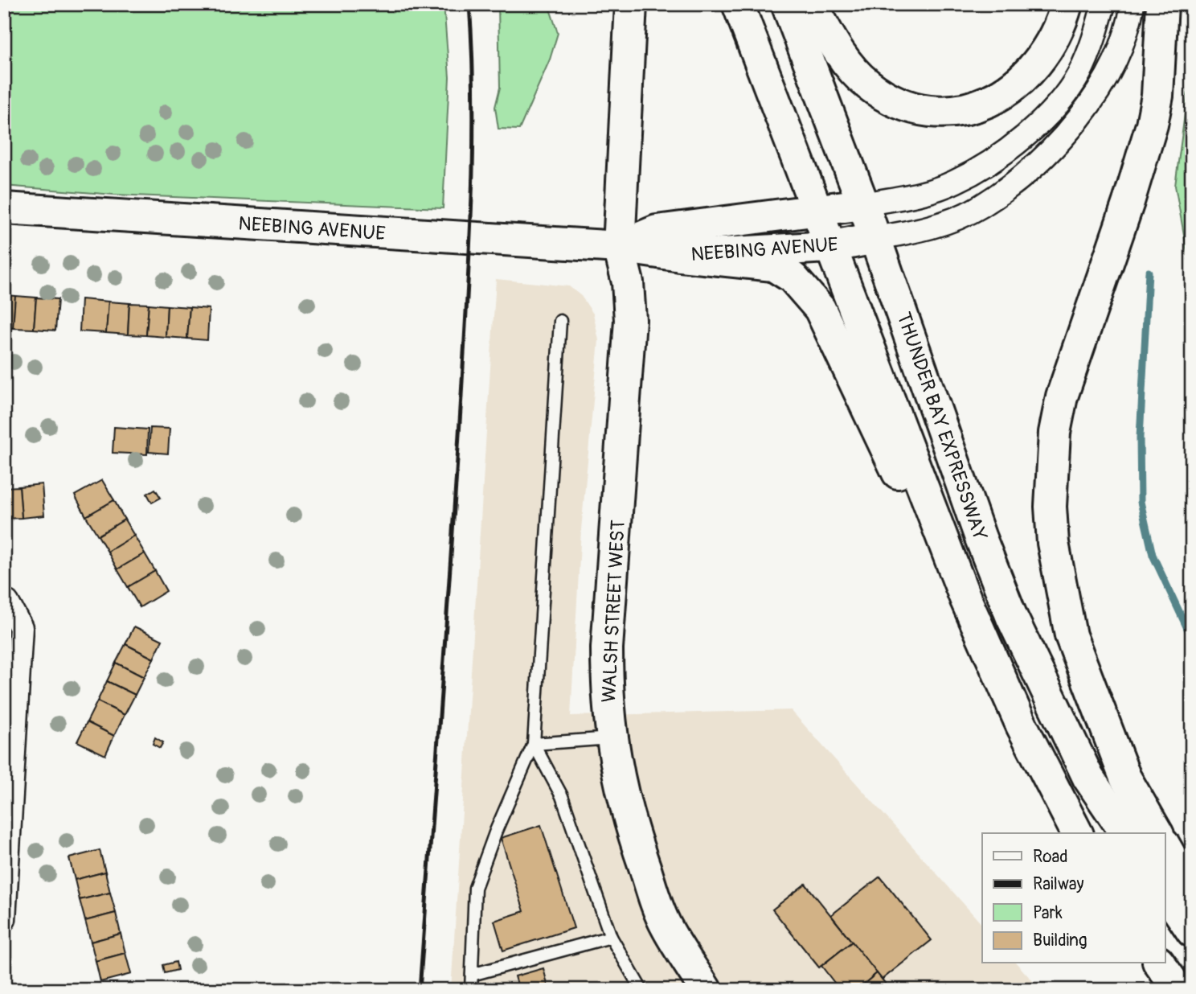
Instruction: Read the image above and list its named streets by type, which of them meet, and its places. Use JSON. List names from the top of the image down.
{
  "streets": {
    "main road": ["NEEBING AVENUE", "THUNDER BAY EXPRESSWAY", "WALSH STREET WEST"]
  },
  "crossings": [
    ["NEEBING AVENUE", "THUNDER BAY EXPRESSWAY"],
    ["NEEBING AVENUE", "WALSH STREET WEST"]
  ],
  "legend": [
    "Road",
    "Railway",
    "Park",
    "Building"
  ]
}
